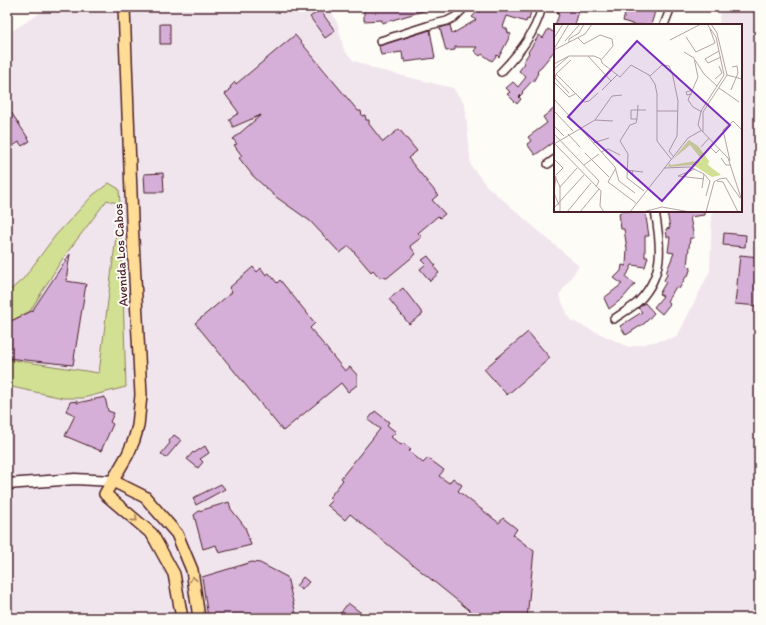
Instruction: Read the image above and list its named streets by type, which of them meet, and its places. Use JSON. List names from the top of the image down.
{
  "streets": {
    "main road": ["Avenida Los Cabos"]
  }
}
